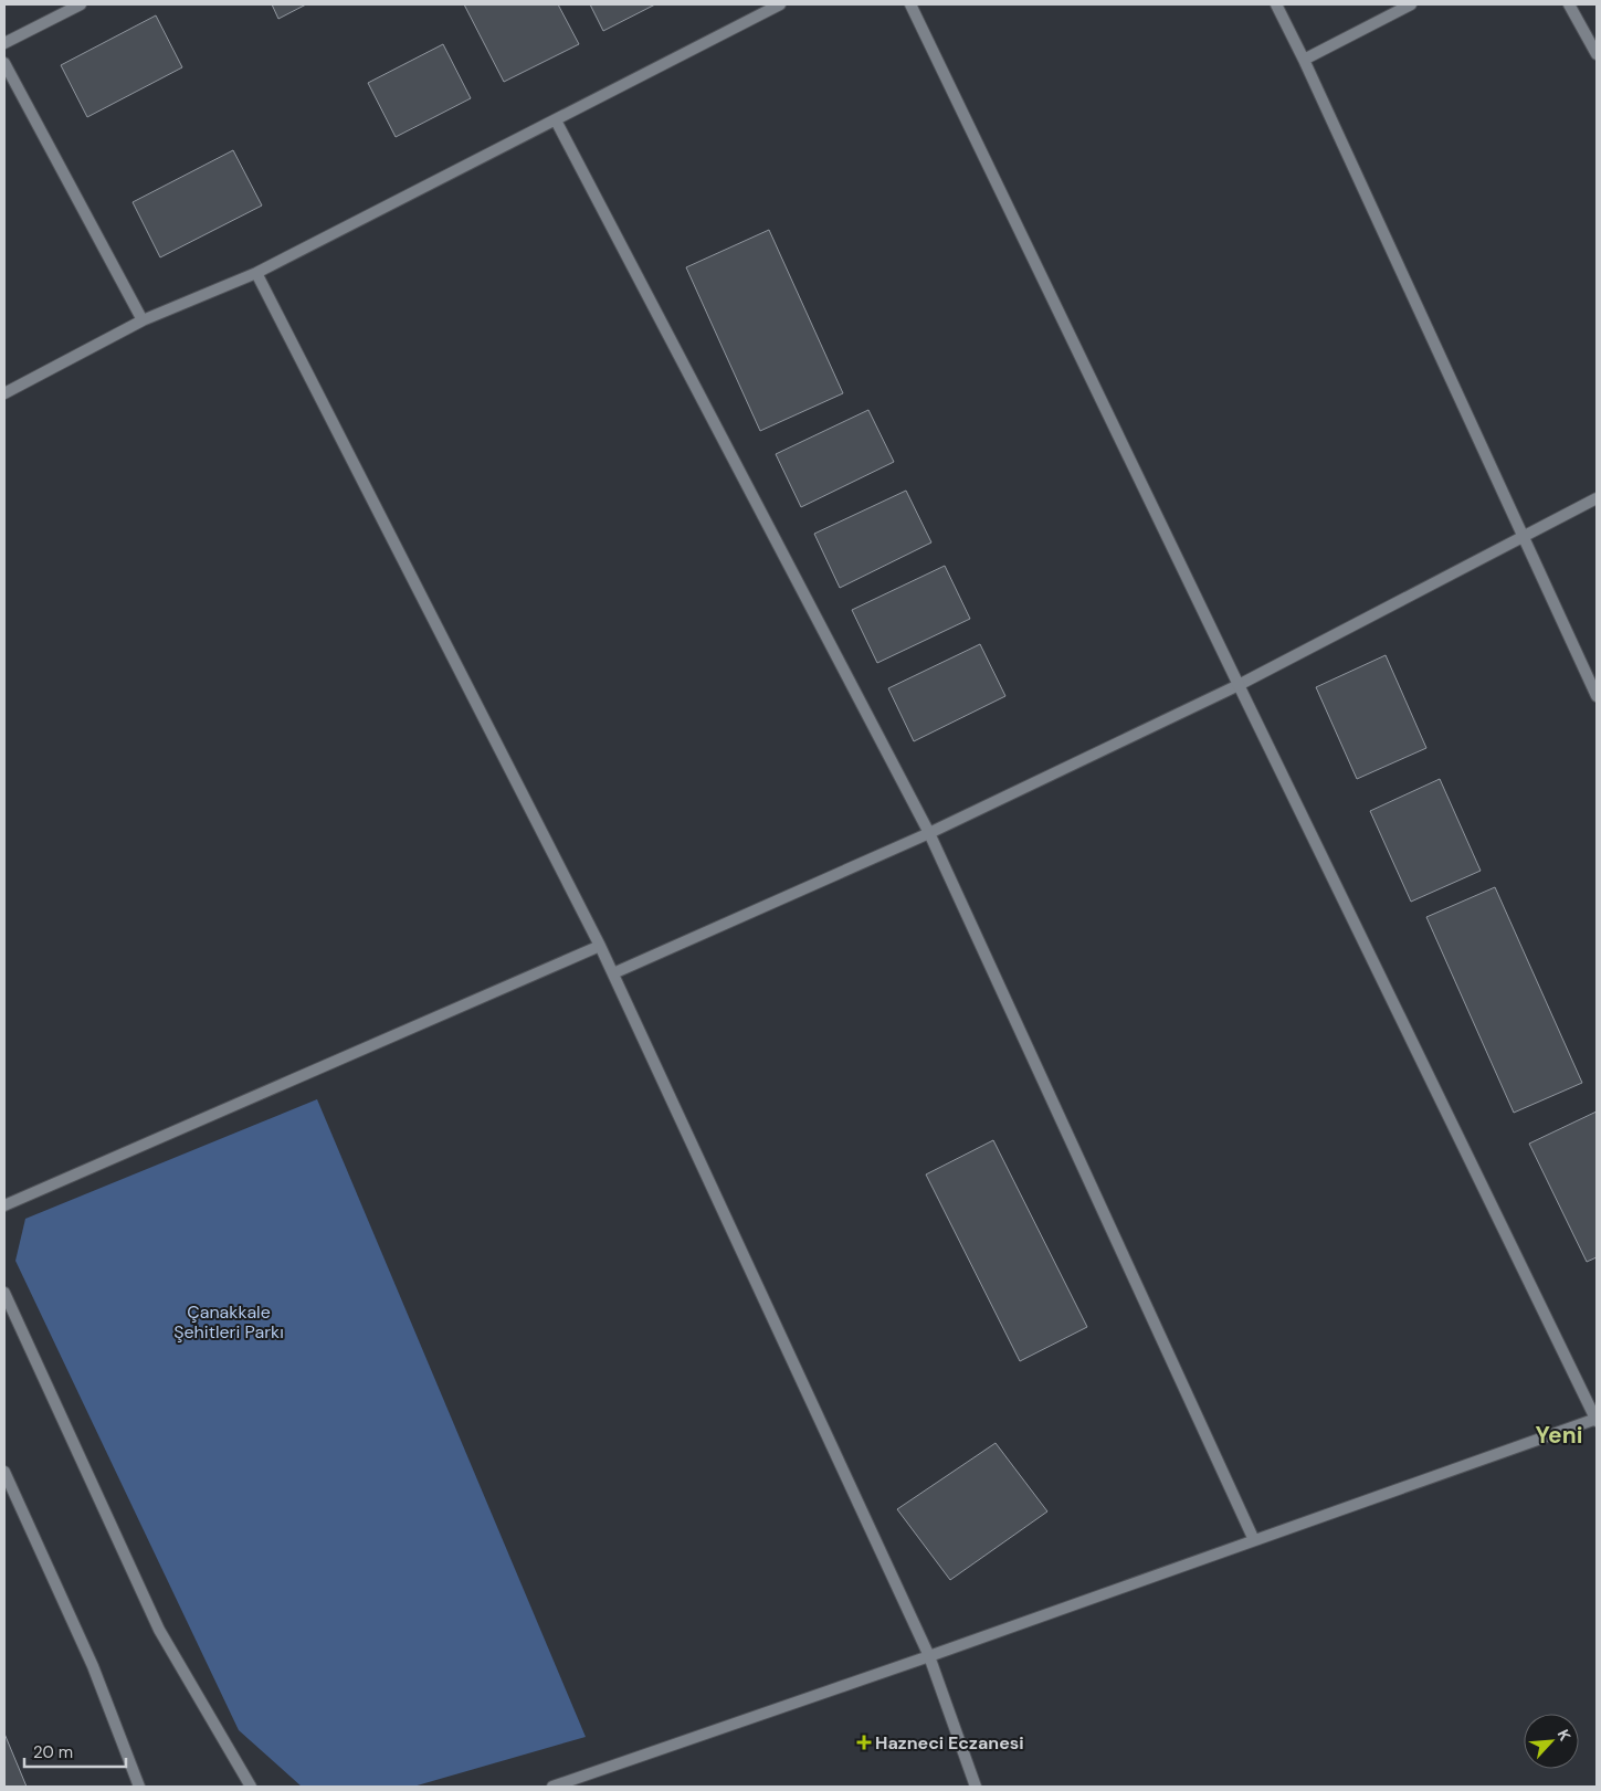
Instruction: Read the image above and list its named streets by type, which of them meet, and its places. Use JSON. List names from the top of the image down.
{
  "districts": ["Yeni"],
  "parks": ["Çanakkale Şehitleri Parkı"],
  "places": {
    "health": ["Hazneci Eczanesi"]
  },
  "scale_bar": "20 m",
  "north": "top right"
}
